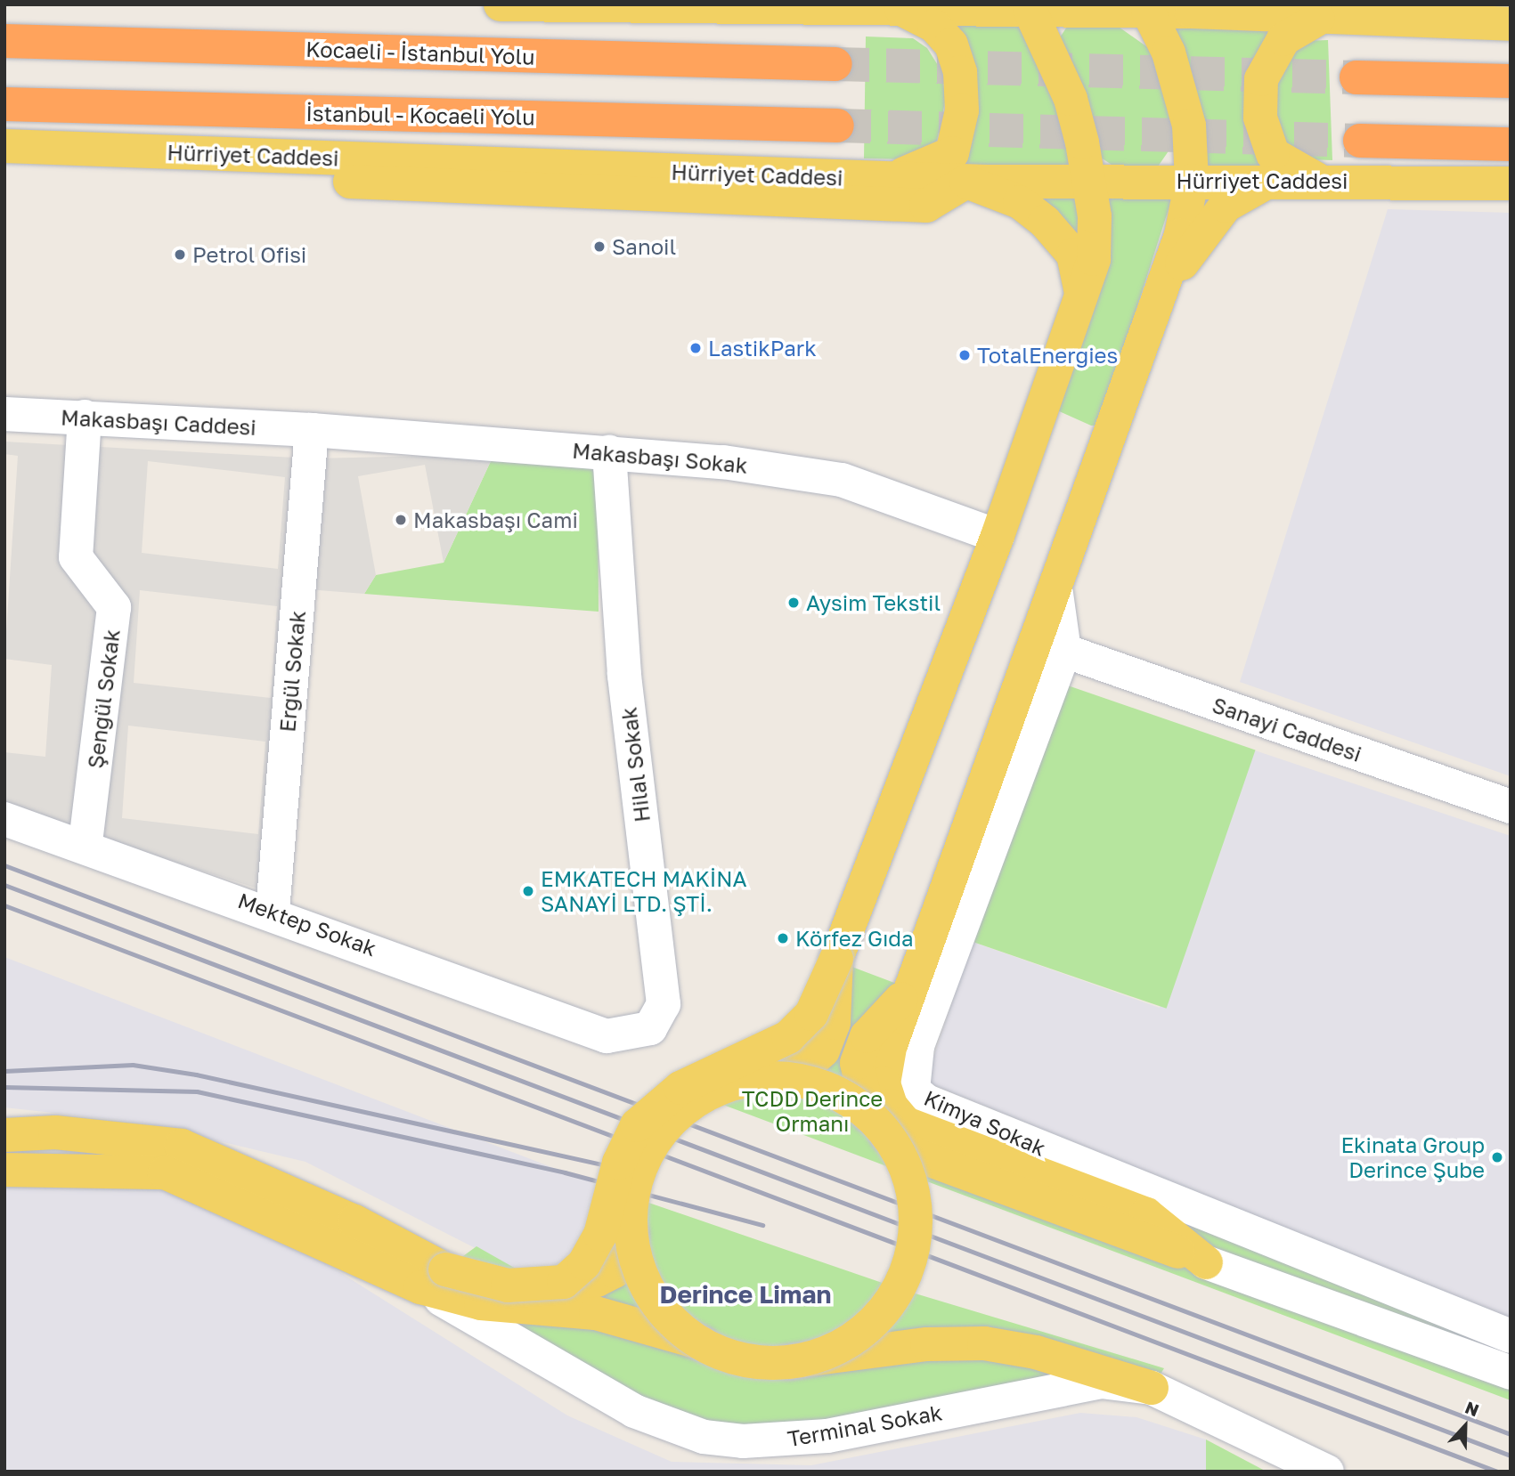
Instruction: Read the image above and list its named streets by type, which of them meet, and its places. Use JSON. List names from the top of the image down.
{
  "streets": {
    "highway": ["Kocaeli - İstanbul Yolu", "İstanbul - Kocaeli Yolu"],
    "main road": ["Hürriyet Caddesi"],
    "street": [
      "Makasbaşı Caddesi",
      "Makasbaşı Sokak",
      "Ergül Sokak",
      "Şengül Sokak",
      "Sanayi Caddesi",
      "Hilal Sokak",
      "Mektep Sokak",
      "Kimya Sokak",
      "Terminal Sokak"
    ]
  },
  "crossings": [
    ["Makasbaşı Caddesi", "Makasbaşı Sokak"],
    ["Makasbaşı Caddesi", "Ergül Sokak"],
    ["Makasbaşı Caddesi", "Şengül Sokak"],
    ["Makasbaşı Sokak", "Ergül Sokak"],
    ["Makasbaşı Sokak", "Hilal Sokak"],
    ["Ergül Sokak", "Mektep Sokak"],
    ["Şengül Sokak", "Mektep Sokak"],
    ["Sanayi Caddesi", "Kimya Sokak"],
    ["Hilal Sokak", "Mektep Sokak"]
  ],
  "districts": ["Derince Liman"],
  "parks": ["TCDD Derince Ormanı"],
  "places": [
    "Sanoil",
    "Petrol Ofisi",
    "LastikPark",
    "TotalEnergies",
    "Makasbaşı Cami",
    "Aysim Tekstil",
    "EMKATECH MAKİNA SANAYİ LTD. ŞTİ.",
    "Körfez Gıda",
    "Ekinata Group Derince Şube"
  ],
  "north": "top"
}
